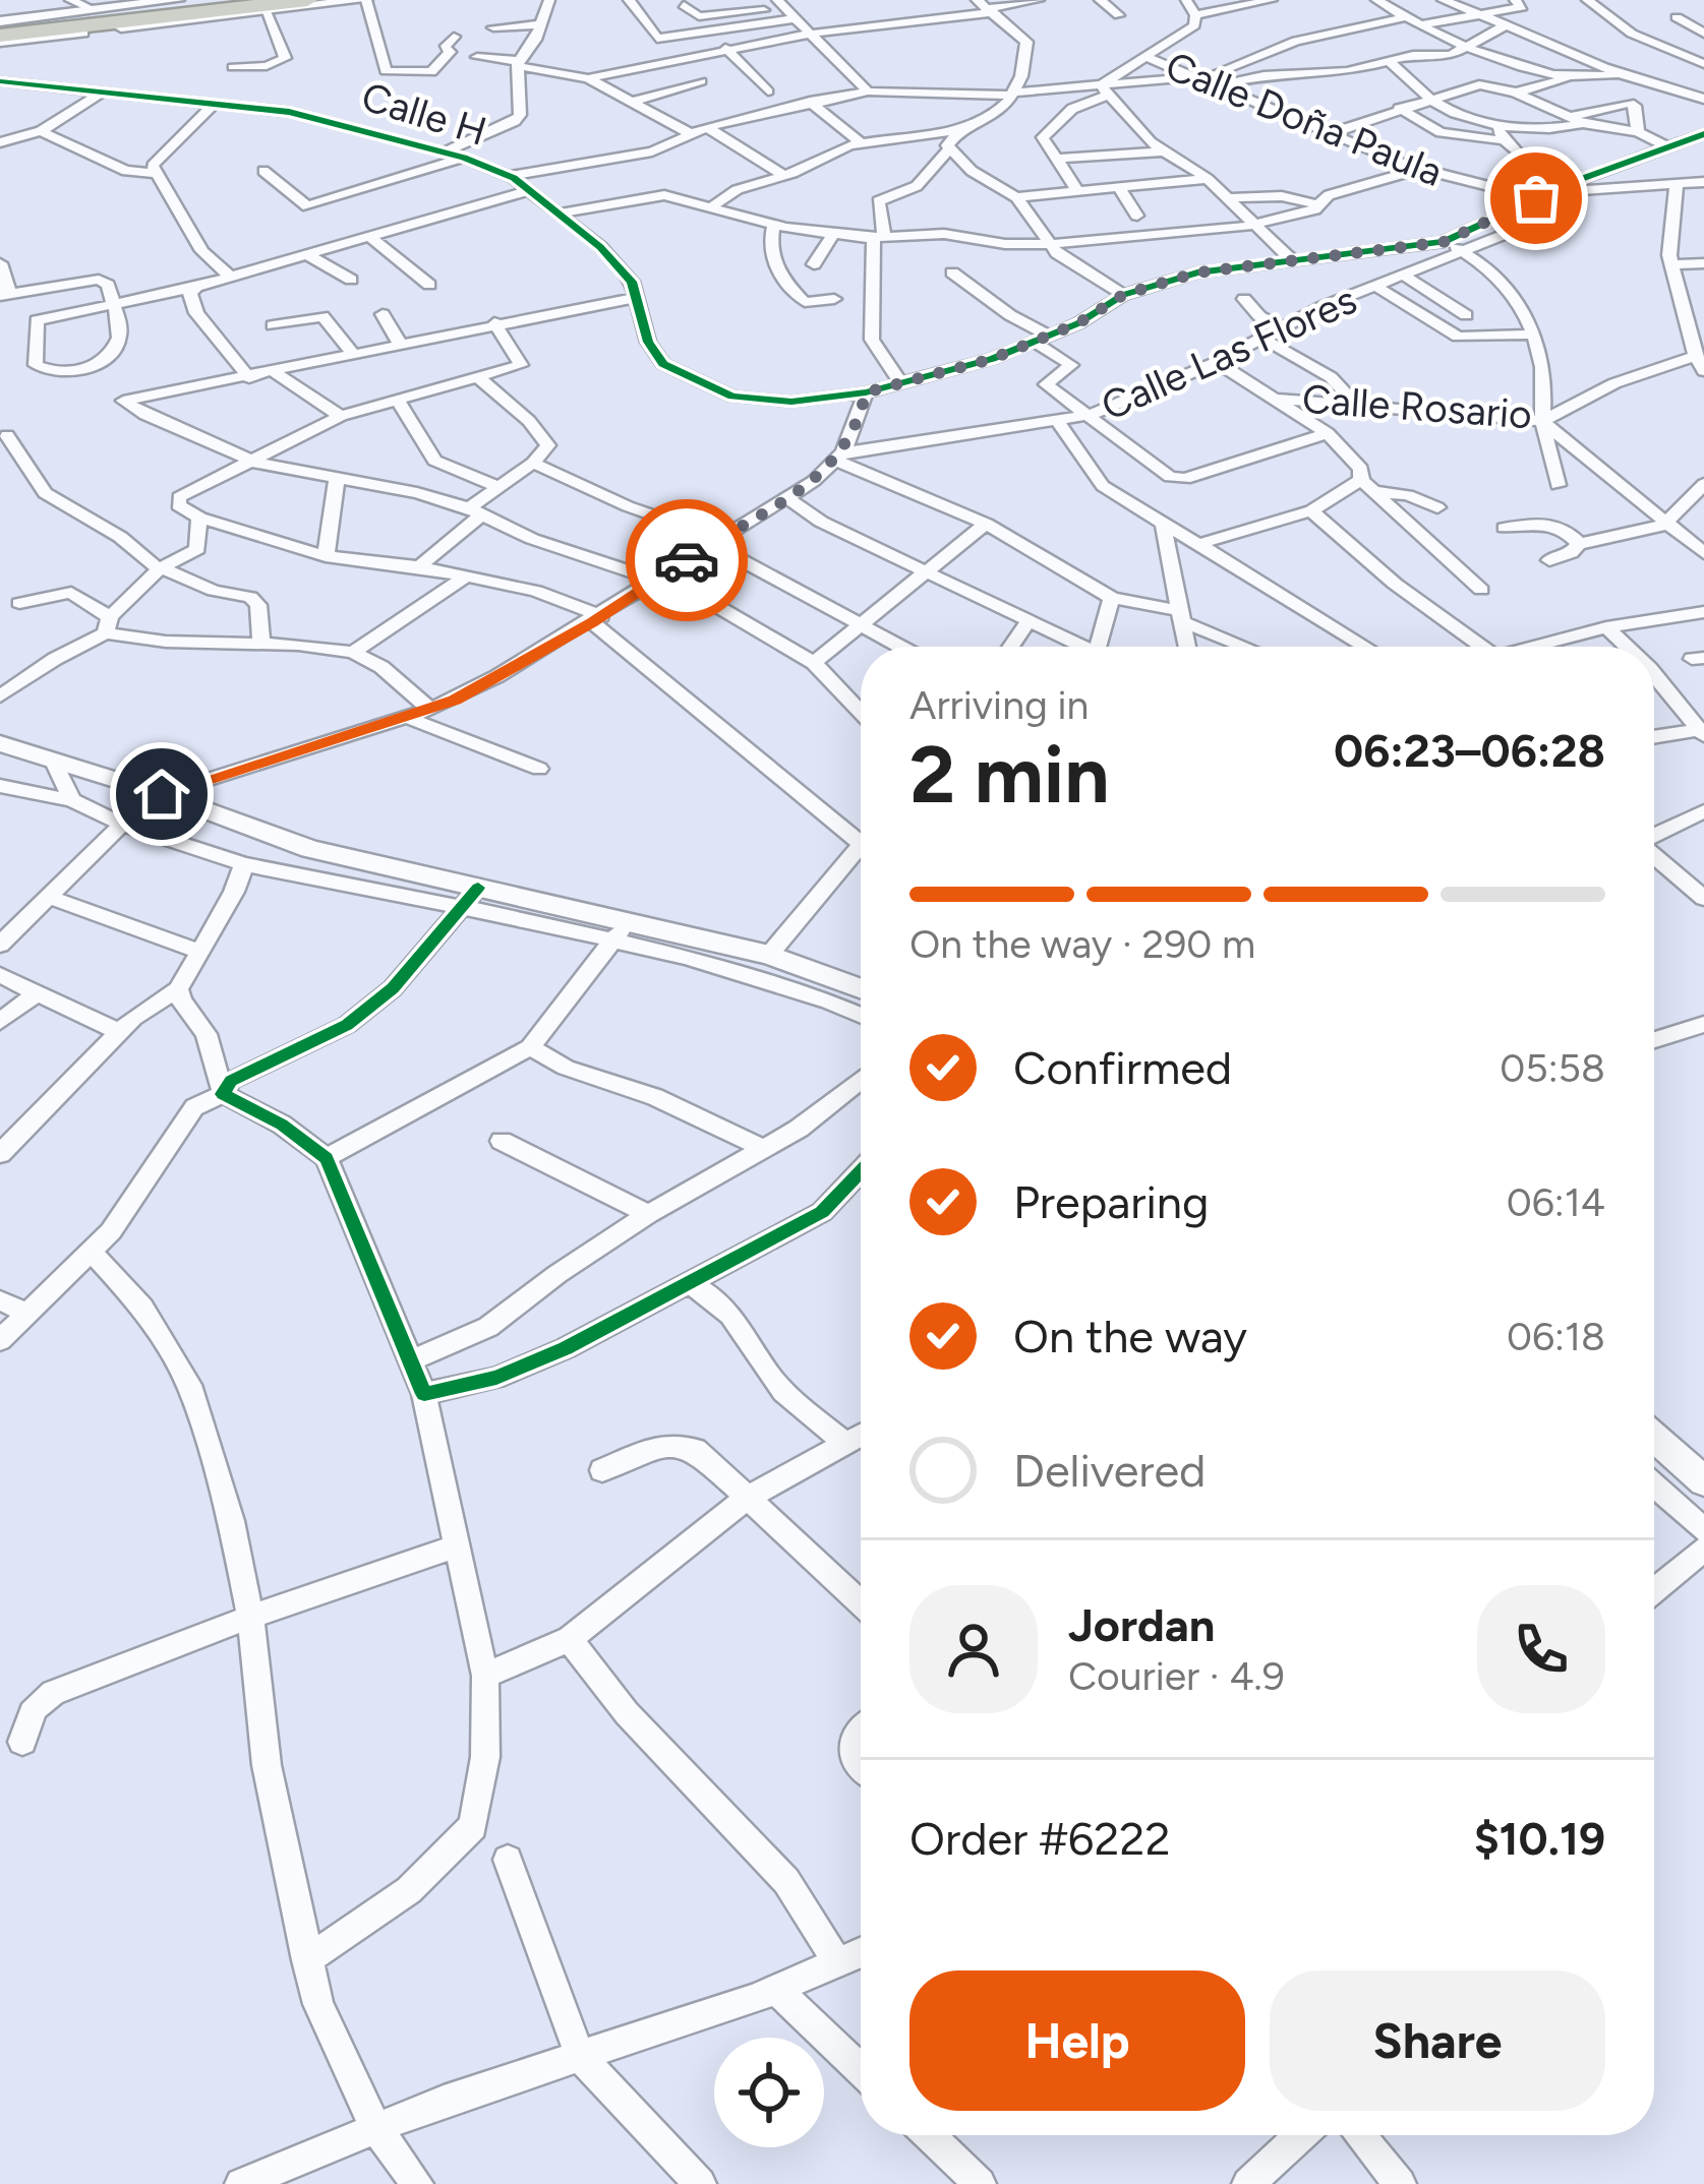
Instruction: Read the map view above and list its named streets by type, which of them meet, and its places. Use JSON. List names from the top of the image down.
{
  "streets": {
    "street": [
      "Calle H",
      "Calle Doña Paula",
      "Calle Las Flores",
      "Calle Rosario"
    ]
  },
  "crossings": [
    ["Calle H", "Calle Doña Paula"],
    ["Calle H", "Calle Las Flores"]
  ],
  "page": {
    "heading": ["2 min", "Arriving in", "06:23–06:28"],
    "panel": [
      "Jordan",
      "Courier · 4.9",
      "Order #6222",
      "$10.19"
    ],
    "bar": "On the way · 290 m",
    "list": [
      ["Confirmed", "05:58"],
      ["Preparing", "06:14"],
      ["On the way", "06:18"],
      "Delivered"
    ],
    "buttons": ["Help", "Share"]
  }
}
